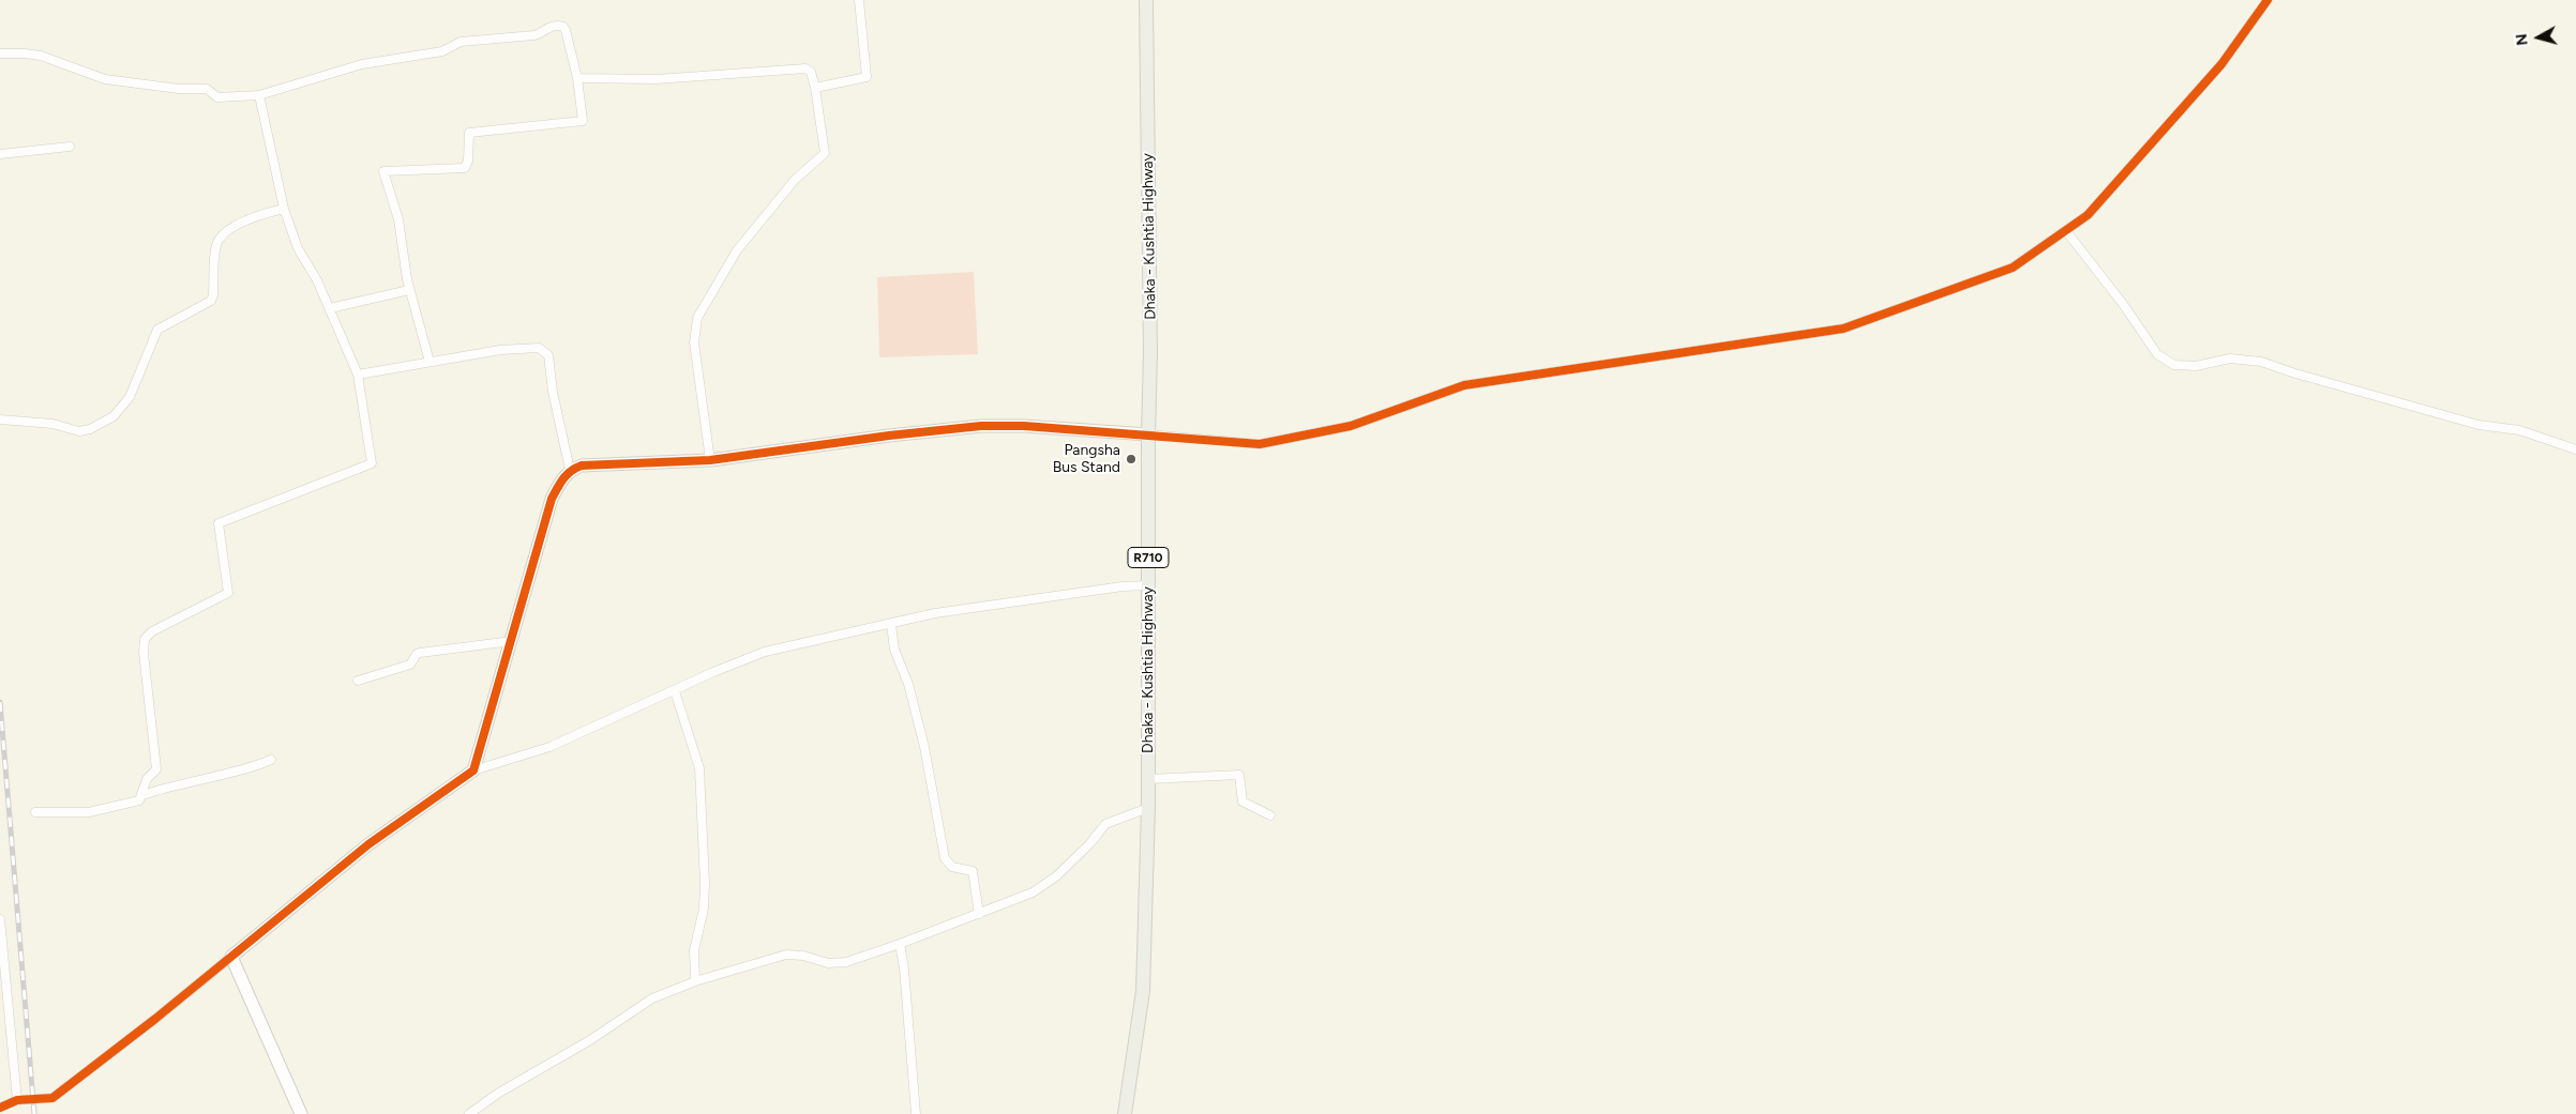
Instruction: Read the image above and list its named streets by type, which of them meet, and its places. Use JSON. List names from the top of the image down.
{
  "streets": {
    "main road": ["Dhaka - Kushtia Highway", "R710"]
  },
  "places": ["Pangsha Bus Stand"],
  "north": "left"
}
